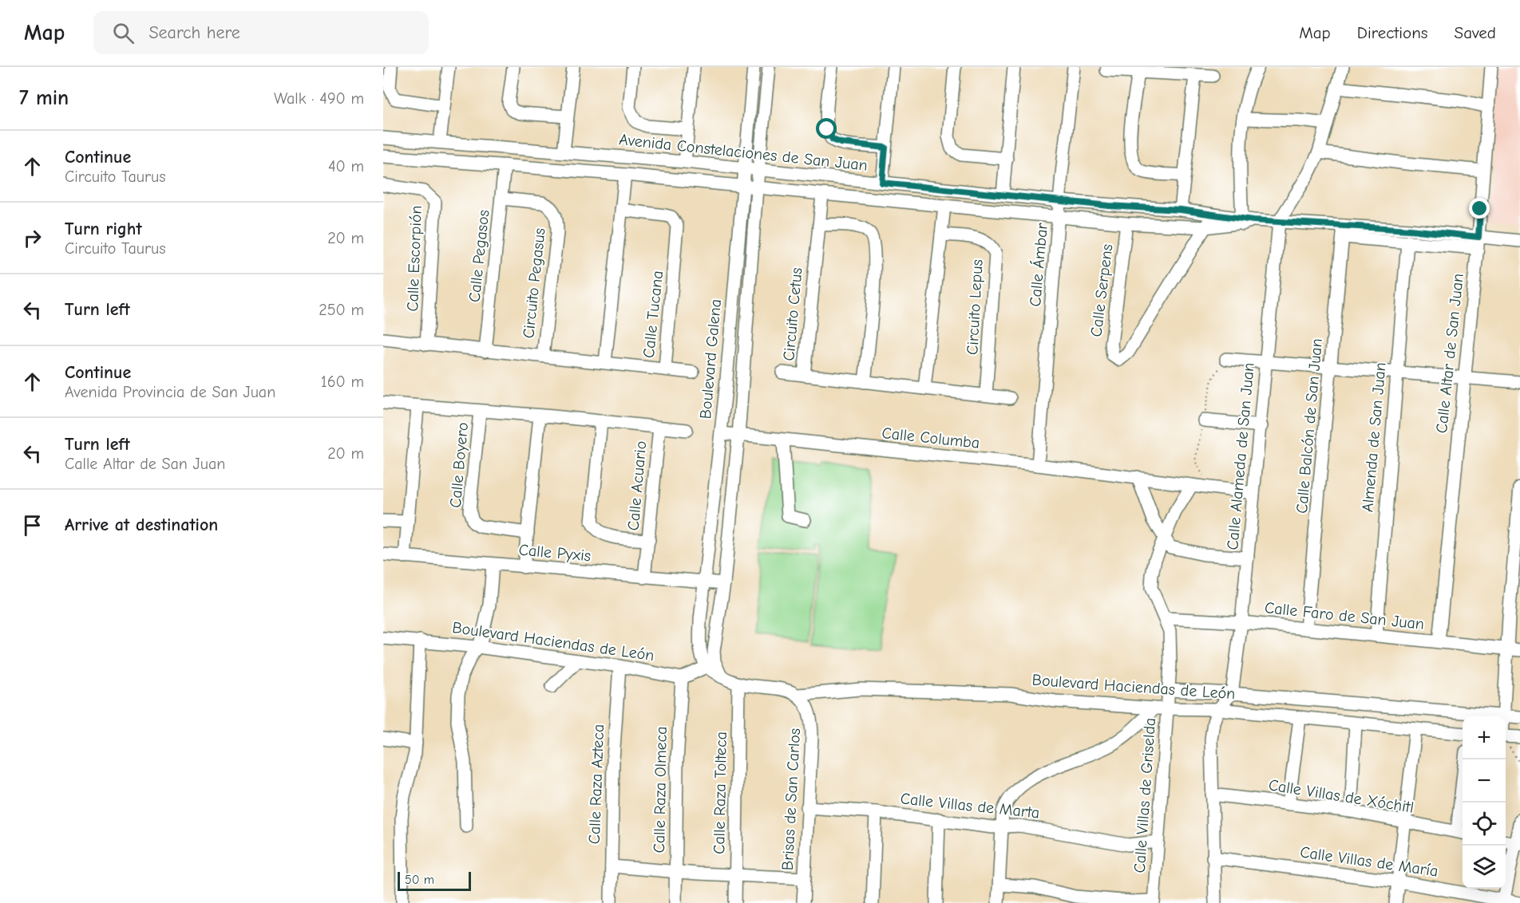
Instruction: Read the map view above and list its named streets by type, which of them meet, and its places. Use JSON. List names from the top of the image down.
{
  "streets": {
    "street": [
      "Avenida Constelaciones de San Juan",
      "Calle Pegasos",
      "Calle Escorpión",
      "Calle Ámbar",
      "Circuito Pegasus",
      "Calle Serpens",
      "Circuito Lepus",
      "Calle Tucana",
      "Circuito Cetus",
      "Calle Altar de San Juan",
      "Boulevard Galena",
      "Calle Balcón de San Juan",
      "Almenda de San Juan",
      "Calle Columba",
      "Calle Alameda de San Juan",
      "Calle Boyero",
      "Calle Acuario",
      "Calle Pyxis",
      "Calle Faro de San Juan",
      "Boulevard Haciendas de León",
      "Calle Raza Azteca",
      "Calle Raza Olmeca",
      "Calle Raza Tolteca",
      "Calle Villas de Griselda",
      "Calle Villas de Xóchitl",
      "Brisas de San Carlos",
      "Calle Villas de Marta",
      "Calle Villas de María"
    ]
  },
  "crossings": [
    ["Avenida Constelaciones de San Juan", "Calle Ámbar"],
    ["Avenida Constelaciones de San Juan", "Boulevard Galena"],
    ["Calle Pegasos", "Circuito Pegasus"],
    ["Calle Ámbar", "Calle Columba"],
    ["Circuito Pegasus", "Calle Tucana"],
    ["Circuito Lepus", "Circuito Cetus"],
    ["Calle Altar de San Juan", "Calle Faro de San Juan"],
    ["Boulevard Galena", "Calle Columba"],
    ["Boulevard Galena", "Calle Pyxis"],
    ["Calle Balcón de San Juan", "Calle Faro de San Juan"],
    ["Almenda de San Juan", "Calle Faro de San Juan"],
    ["Calle Columba", "Calle Alameda de San Juan"],
    ["Calle Columba", "Calle Villas de Griselda"],
    ["Calle Alameda de San Juan", "Calle Faro de San Juan"],
    ["Calle Alameda de San Juan", "Boulevard Haciendas de León"],
    ["Calle Boyero", "Calle Acuario"],
    ["Calle Acuario", "Calle Pyxis"],
    ["Calle Faro de San Juan", "Calle Villas de Griselda"],
    ["Boulevard Haciendas de León", "Calle Raza Azteca"],
    ["Boulevard Haciendas de León", "Calle Raza Olmeca"],
    ["Boulevard Haciendas de León", "Calle Villas de Griselda"],
    ["Boulevard Haciendas de León", "Brisas de San Carlos"],
    ["Calle Villas de Griselda", "Calle Villas de Marta"],
    ["Brisas de San Carlos", "Calle Villas de Marta"]
  ],
  "scale_bar": "50 m",
  "page": {
    "header": "Map",
    "search": "Search here",
    "nav": ["Map", "Directions", "Saved"],
    "heading": ["7 min", "Walk · 490 m"],
    "list": [
      ["Continue", "Circuito Taurus", "40 m"],
      ["Turn right", "Circuito Taurus", "20 m"],
      ["Turn left", "250 m"],
      ["Continue", "Avenida Provincia de San Juan", "160 m"],
      ["Turn left", "Calle Altar de San Juan", "20 m"],
      "Arrive at destination"
    ],
    "map_buttons": ["+", "−"],
    "scale": "50 m"
  }
}
